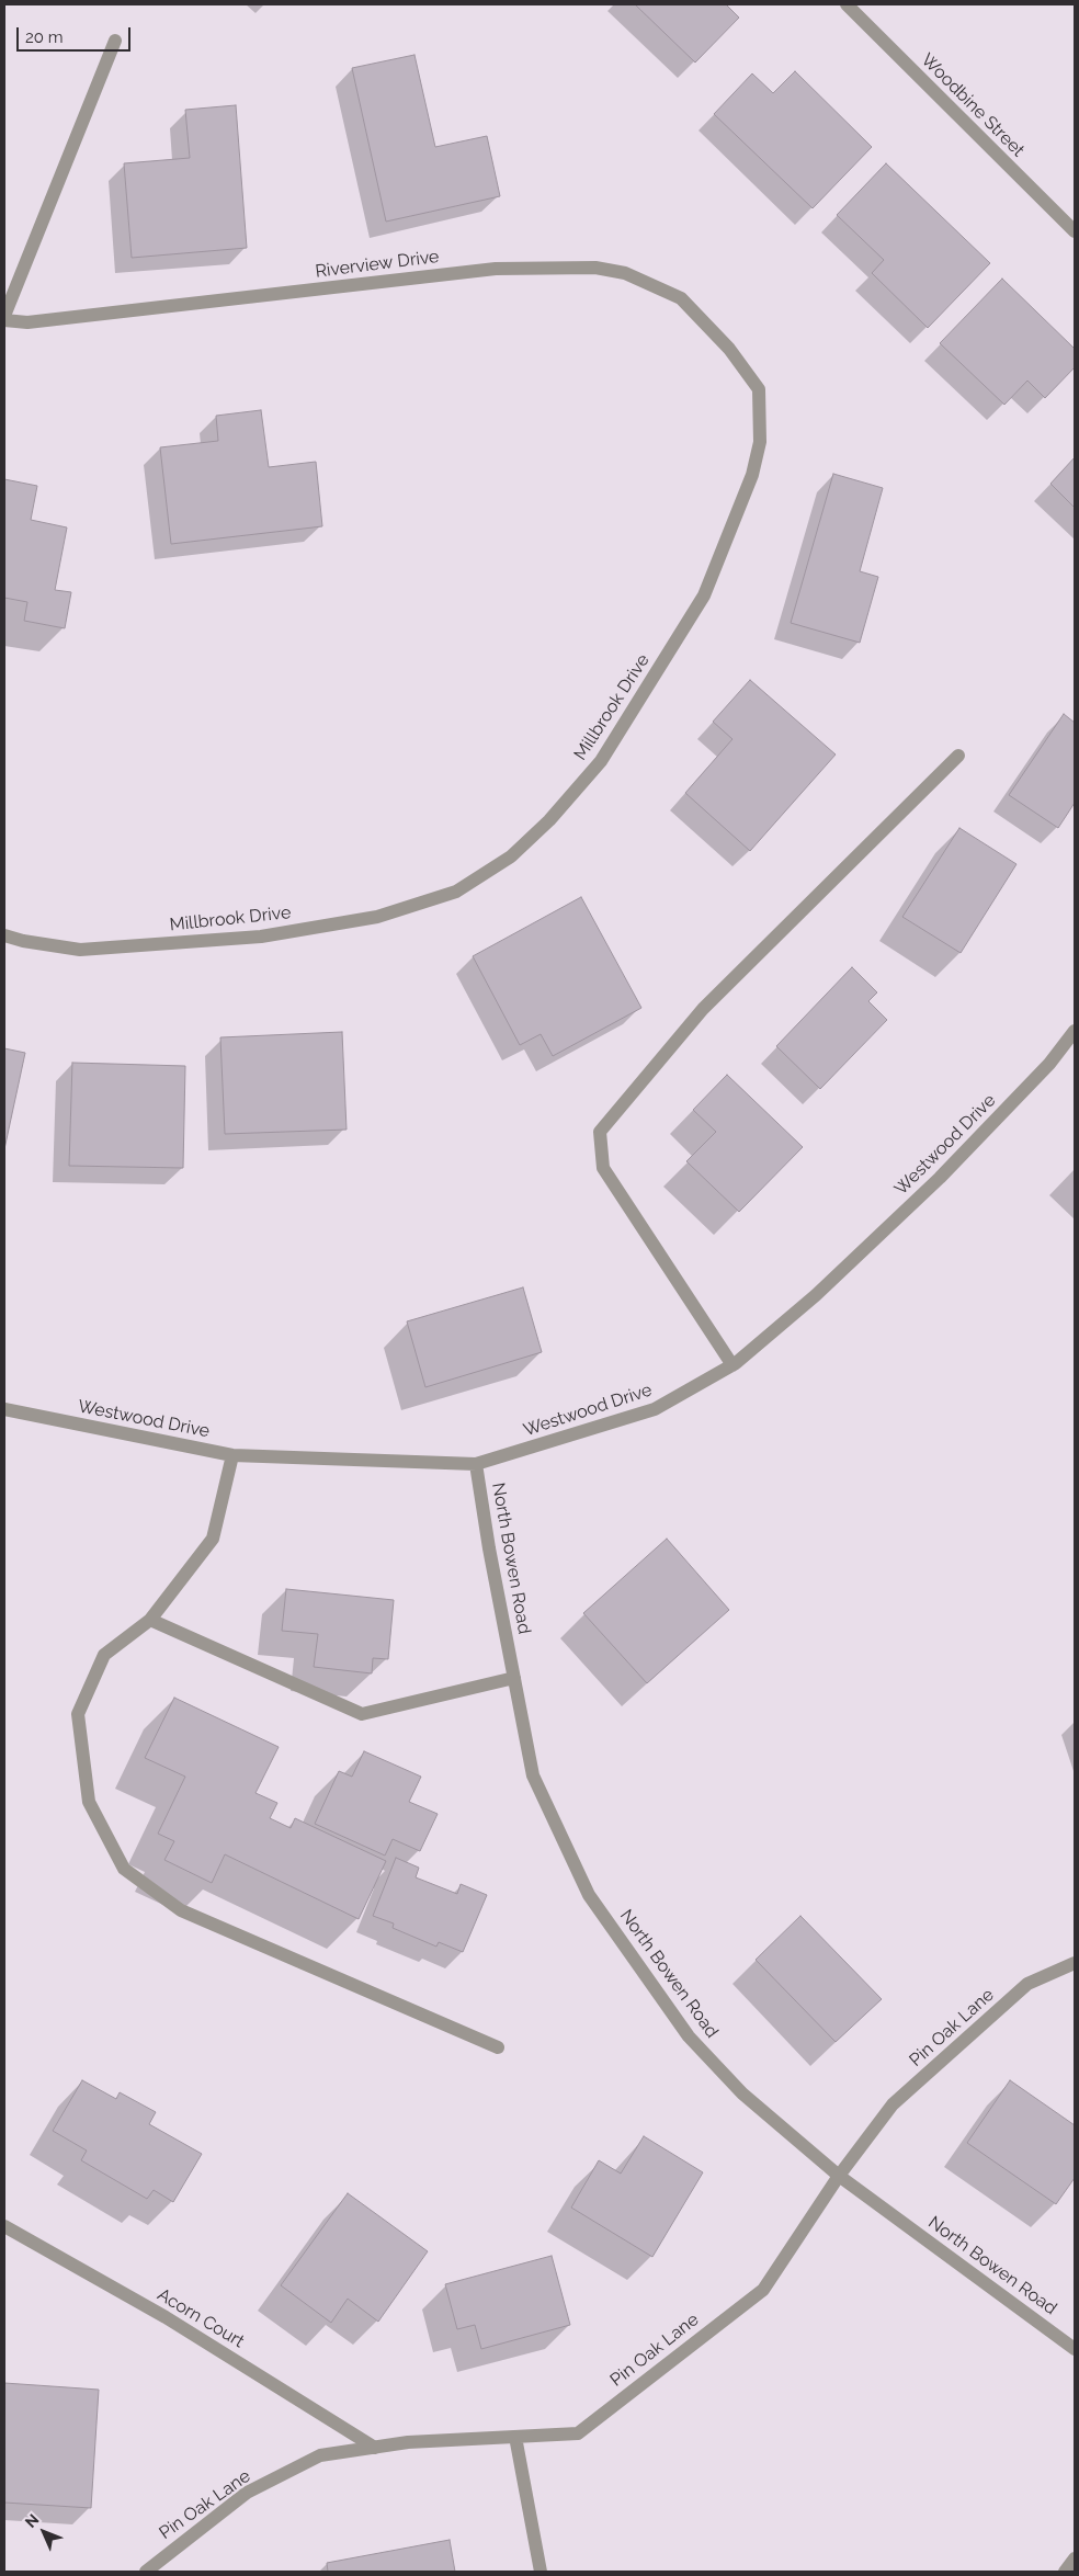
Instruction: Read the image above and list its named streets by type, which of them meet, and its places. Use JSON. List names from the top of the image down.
{
  "streets": {
    "street": [
      "Woodbine Street",
      "Riverview Drive",
      "Millbrook Drive",
      "Westwood Drive",
      "North Bowen Road",
      "Pin Oak Lane",
      "Acorn Court"
    ]
  },
  "crossings": [
    ["Riverview Drive", "Millbrook Drive"],
    ["Westwood Drive", "North Bowen Road"],
    ["North Bowen Road", "Pin Oak Lane"],
    ["Pin Oak Lane", "Acorn Court"]
  ],
  "scale_bar": "20 m",
  "north": "top left"
}
